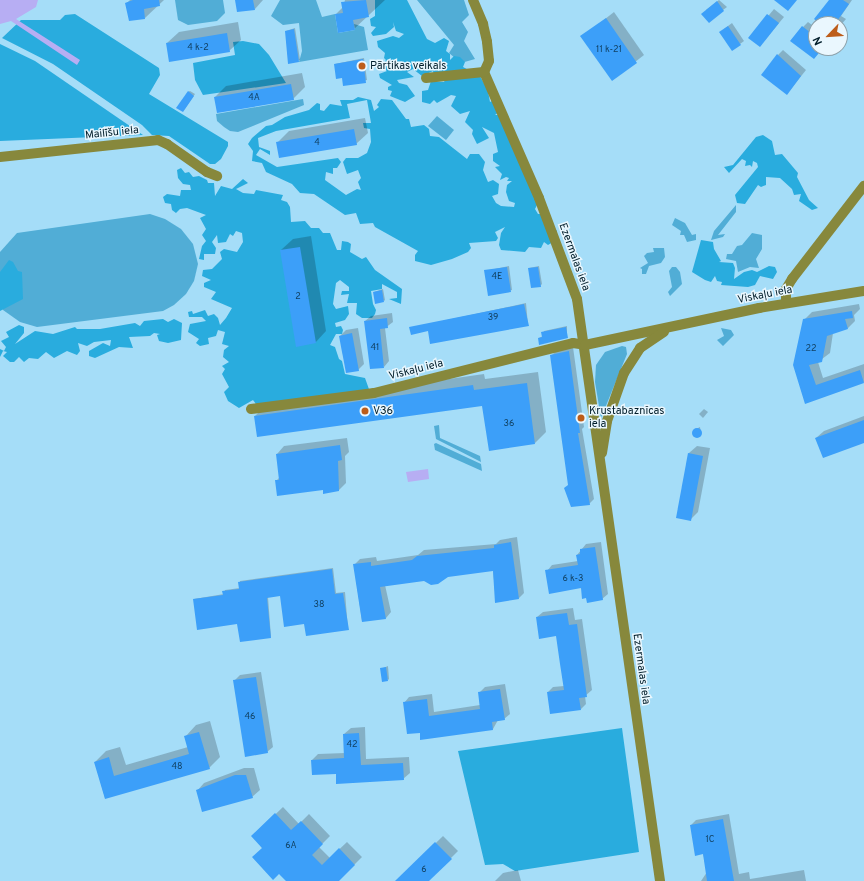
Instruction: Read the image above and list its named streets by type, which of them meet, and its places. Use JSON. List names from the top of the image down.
{
  "streets": {
    "street": ["Mailīšu iela", "Ezermalas iela", "Viskaļu iela"]
  },
  "crossings": [
    ["Ezermalas iela", "Viskaļu iela"]
  ],
  "places": ["Pārtikas veikals", "V36", "Krustabaznīcas iela"],
  "house_numbers": [
    "4 k-2",
    "11 k-21",
    "4A",
    "4",
    "4E",
    "2",
    "39",
    "41",
    "22",
    "36",
    "6 k-3",
    "38",
    "46",
    "42",
    "48",
    "1C",
    "6A",
    "6"
  ],
  "north": "bottom left"
}
